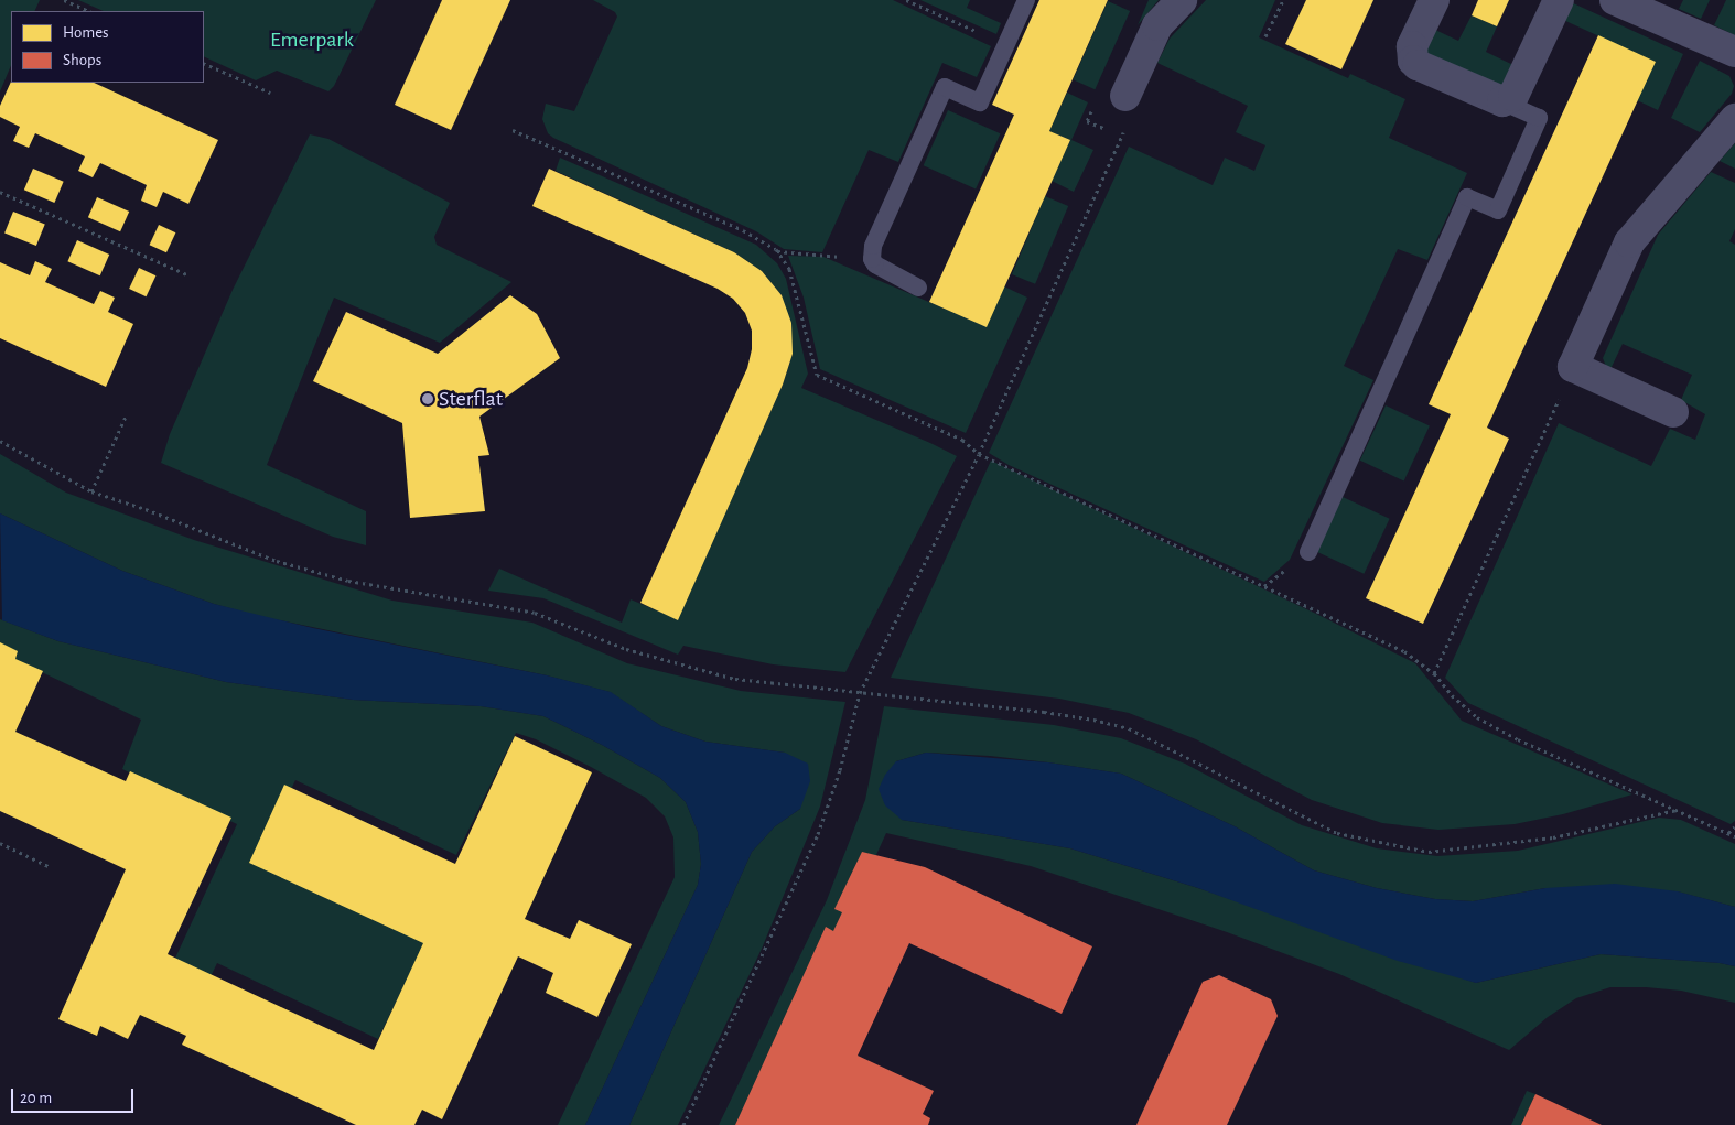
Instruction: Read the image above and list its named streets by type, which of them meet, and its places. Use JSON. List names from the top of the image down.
{
  "parks": ["Emerpark"],
  "places": ["Sterflat"],
  "legend": ["Homes", "Shops"],
  "scale_bar": "20 m"
}
